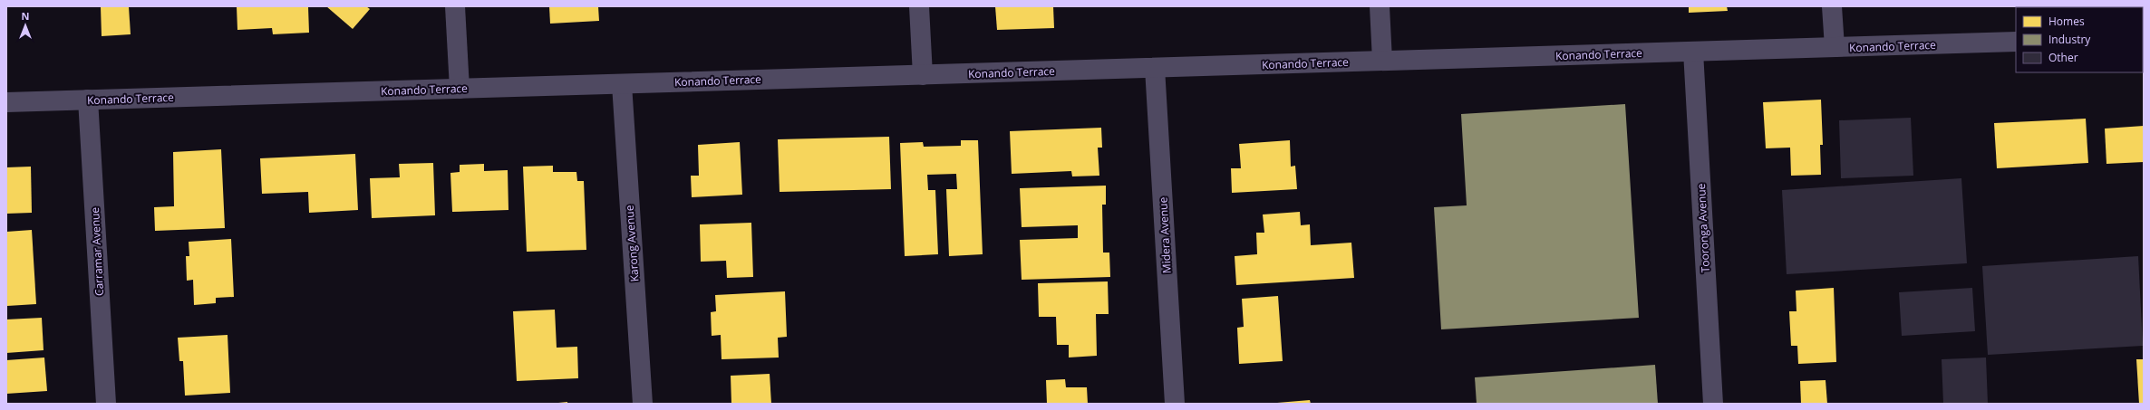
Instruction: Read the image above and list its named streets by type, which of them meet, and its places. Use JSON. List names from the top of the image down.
{
  "streets": {
    "street": [
      "Konando Terrace",
      "Tooronga Avenue",
      "Midera Avenue",
      "Karong Avenue",
      "Carramar Avenue"
    ]
  },
  "crossings": [
    ["Konando Terrace", "Tooronga Avenue"],
    ["Konando Terrace", "Midera Avenue"],
    ["Konando Terrace", "Karong Avenue"],
    ["Konando Terrace", "Carramar Avenue"]
  ],
  "legend": ["Homes", "Industry", "Other"],
  "north": "top"
}
